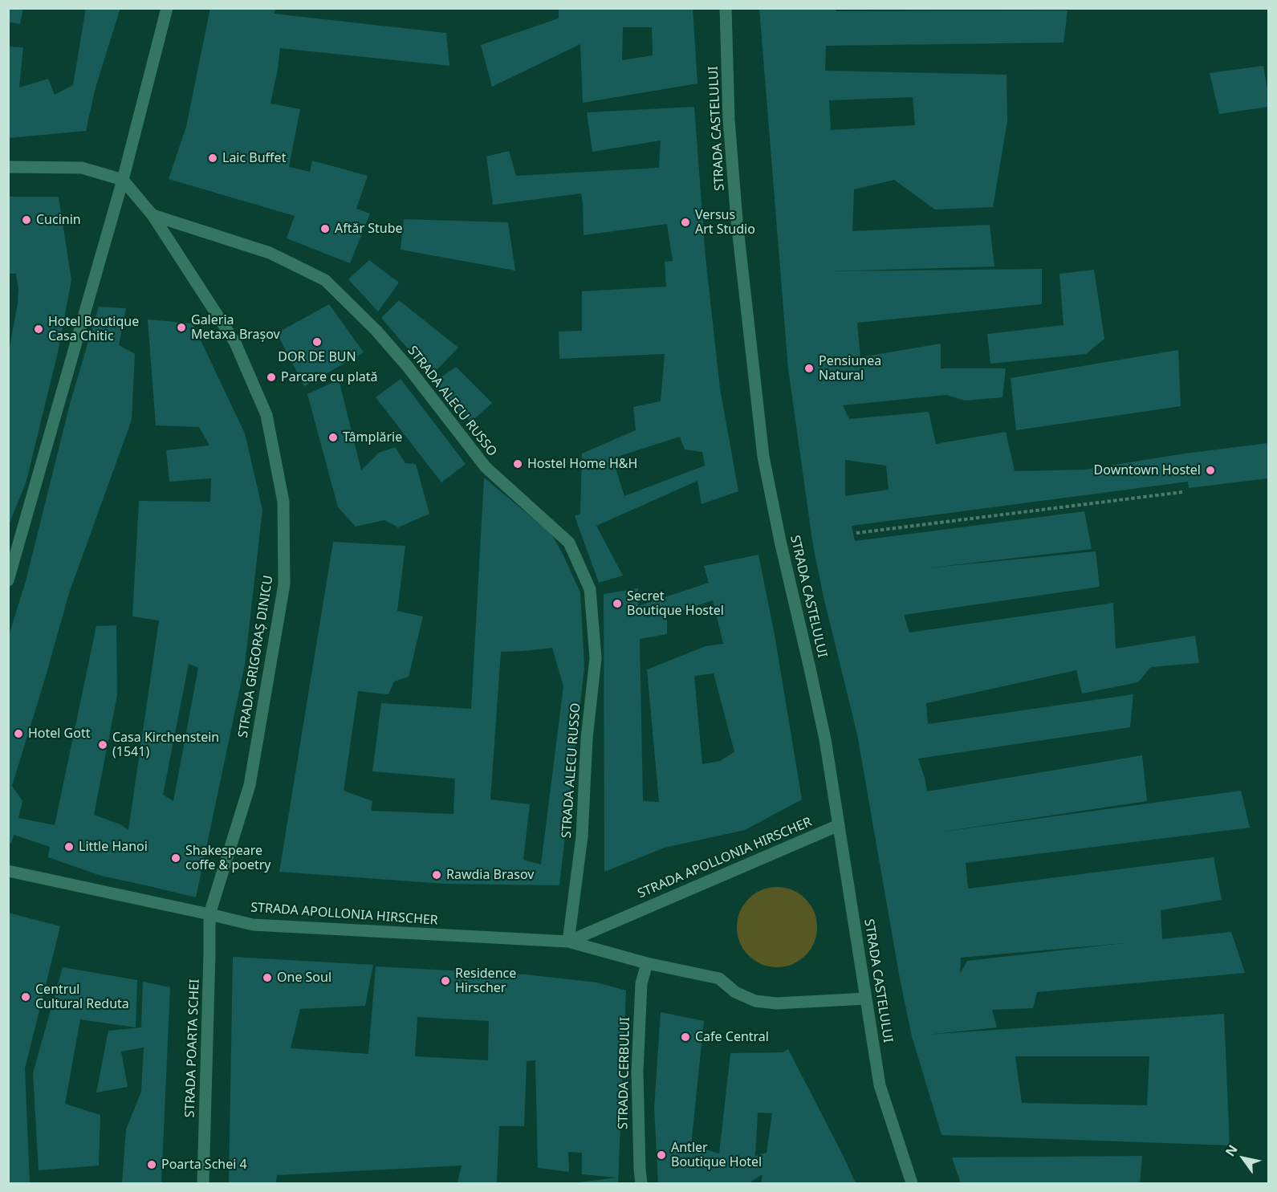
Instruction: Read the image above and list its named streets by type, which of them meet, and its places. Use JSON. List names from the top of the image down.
{
  "streets": {
    "street": [
      "STRADA CASTELULUI",
      "STRADA ALECU RUSSO",
      "STRADA GRIGORAȘ DINICU",
      "STRADA APOLLONIA HIRSCHER",
      "STRADA POARTA SCHEI",
      "STRADA CERBULUI"
    ]
  },
  "crossings": [
    ["STRADA CASTELULUI", "STRADA APOLLONIA HIRSCHER"],
    ["STRADA ALECU RUSSO", "STRADA GRIGORAȘ DINICU"],
    ["STRADA ALECU RUSSO", "STRADA APOLLONIA HIRSCHER"],
    ["STRADA GRIGORAȘ DINICU", "STRADA APOLLONIA HIRSCHER"],
    ["STRADA GRIGORAȘ DINICU", "STRADA POARTA SCHEI"],
    ["STRADA APOLLONIA HIRSCHER", "STRADA POARTA SCHEI"],
    ["STRADA APOLLONIA HIRSCHER", "STRADA CERBULUI"]
  ],
  "places": [
    "Laic Buffet",
    "Cucinin",
    "Versus Art Studio",
    "Aftăr Stube",
    "Galeria Metaxa Brașov",
    "Hotel Boutique Casa Chitic",
    "DOR DE BUN",
    "Pensiunea Natural",
    "Parcare cu plată",
    "Tâmplărie",
    "Hostel Home H&H",
    "Downtown Hostel",
    "Secret Boutique Hostel",
    "Hotel Gott",
    "Casa Kirchenstein (1541)",
    "Little Hanoi",
    "Shakespeare coffe & poetry",
    "Rawdia Brasov",
    "One Soul",
    "Residence Hirscher",
    "Centrul Cultural Reduta",
    "Cafe Central",
    "Antler Boutique Hotel",
    "Poarta Schei 4"
  ],
  "north": "top left"
}
